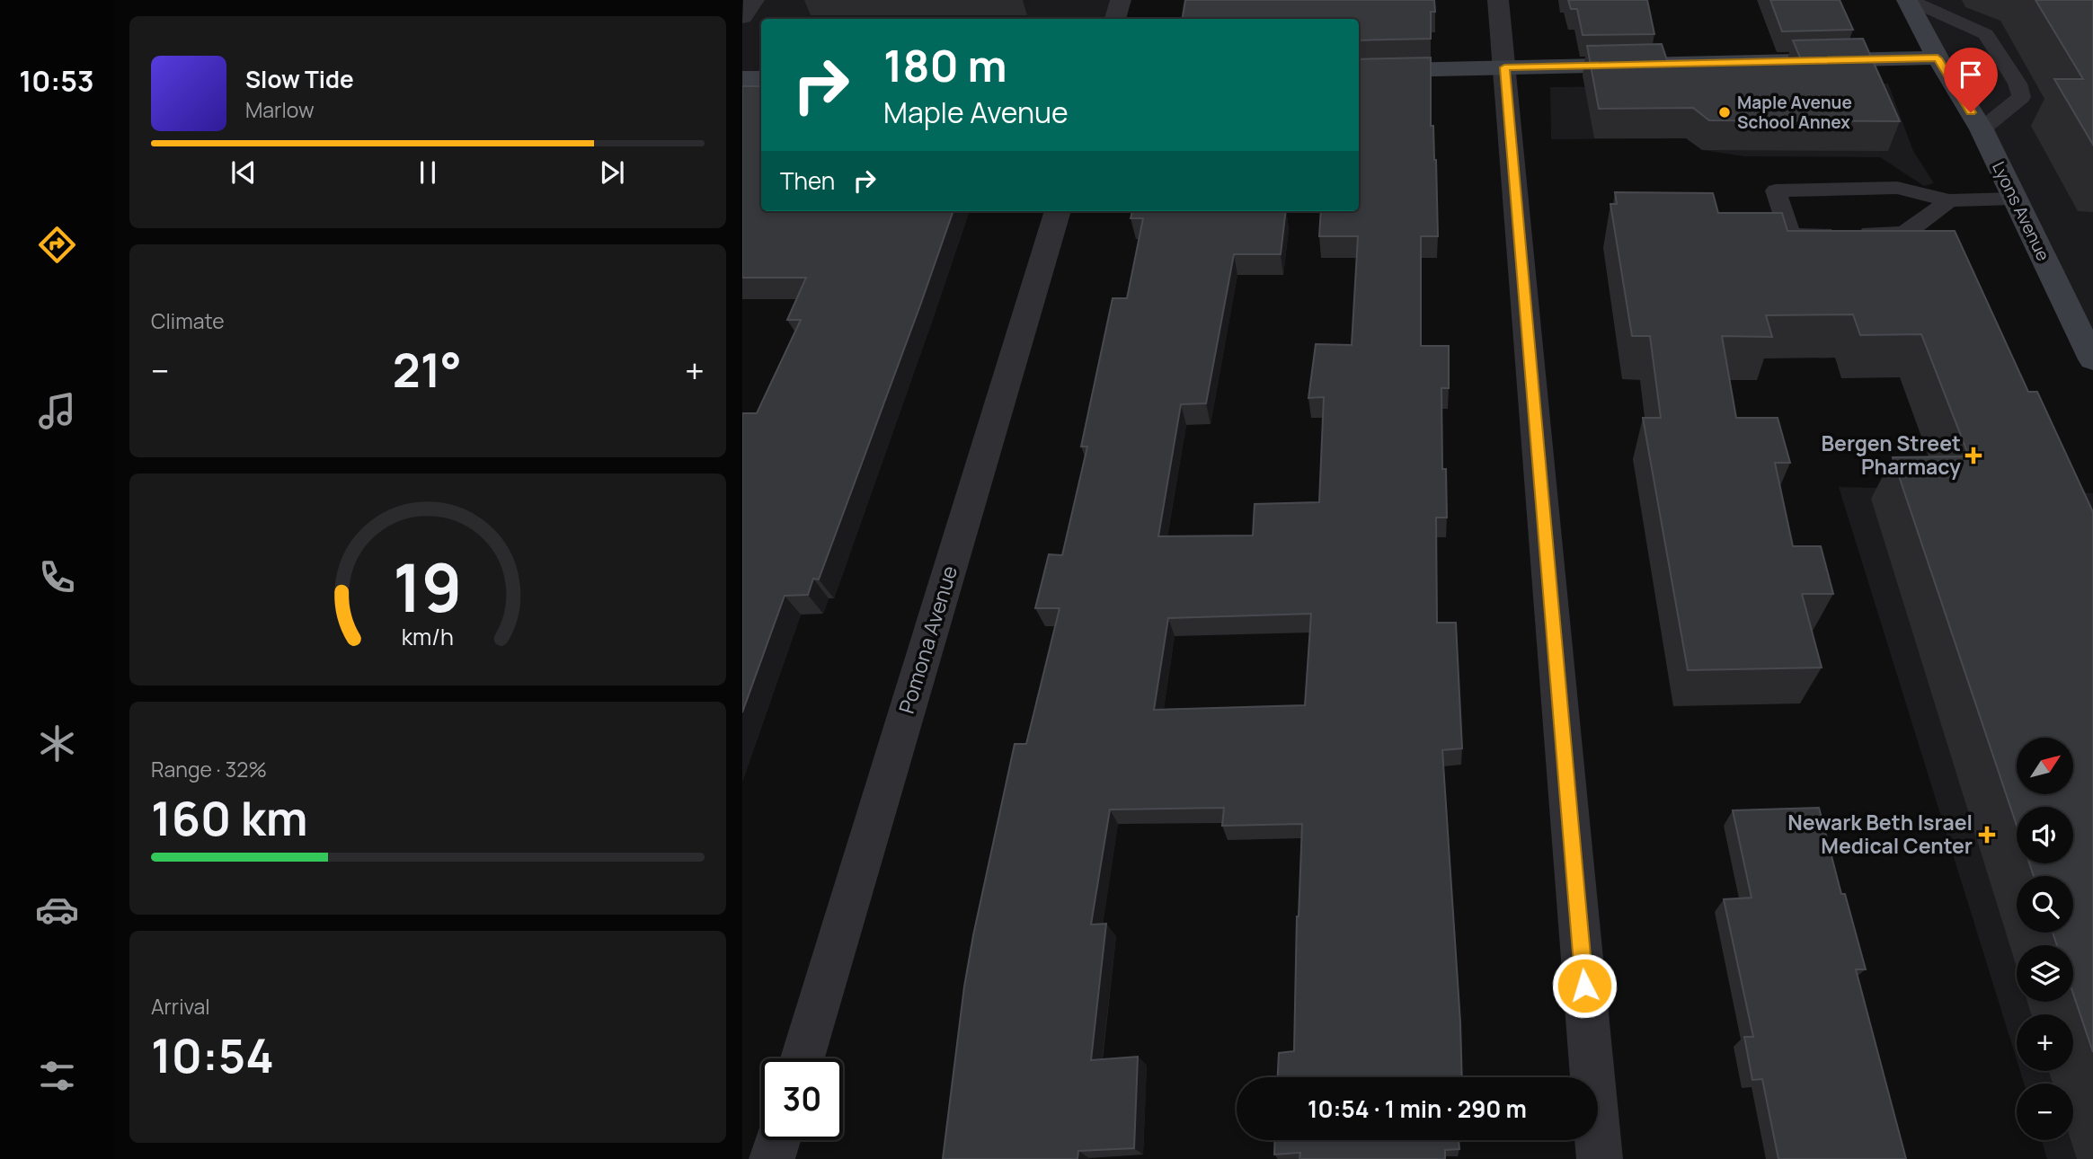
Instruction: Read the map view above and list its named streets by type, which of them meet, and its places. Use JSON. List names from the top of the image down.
{
  "streets": {
    "street": ["Lyons Avenue", "Pomona Avenue"]
  },
  "places": {
    "other": ["Maple Avenue School Annex"],
    "health": ["Bergen Street Pharmacy", "Newark Beth Israel Medical Center"]
  },
  "north": "top right",
  "page": {
    "tabs": "10:53",
    "turn": ["180 m", "Maple Avenue"],
    "song": ["Slow Tide", "Marlow"],
    "then": "Then",
    "tile": [
      "Climate",
      ["Range · 32%", "160 km"],
      ["Arrival", "10:54"]
    ],
    "heat": ["−", "21°", "+"],
    "map_buttons": ["+", "−"],
    "limit": "30",
    "trip": "10:54 · 1 min · 290 m",
    "gauge": ["19", "km/h"]
  }
}
